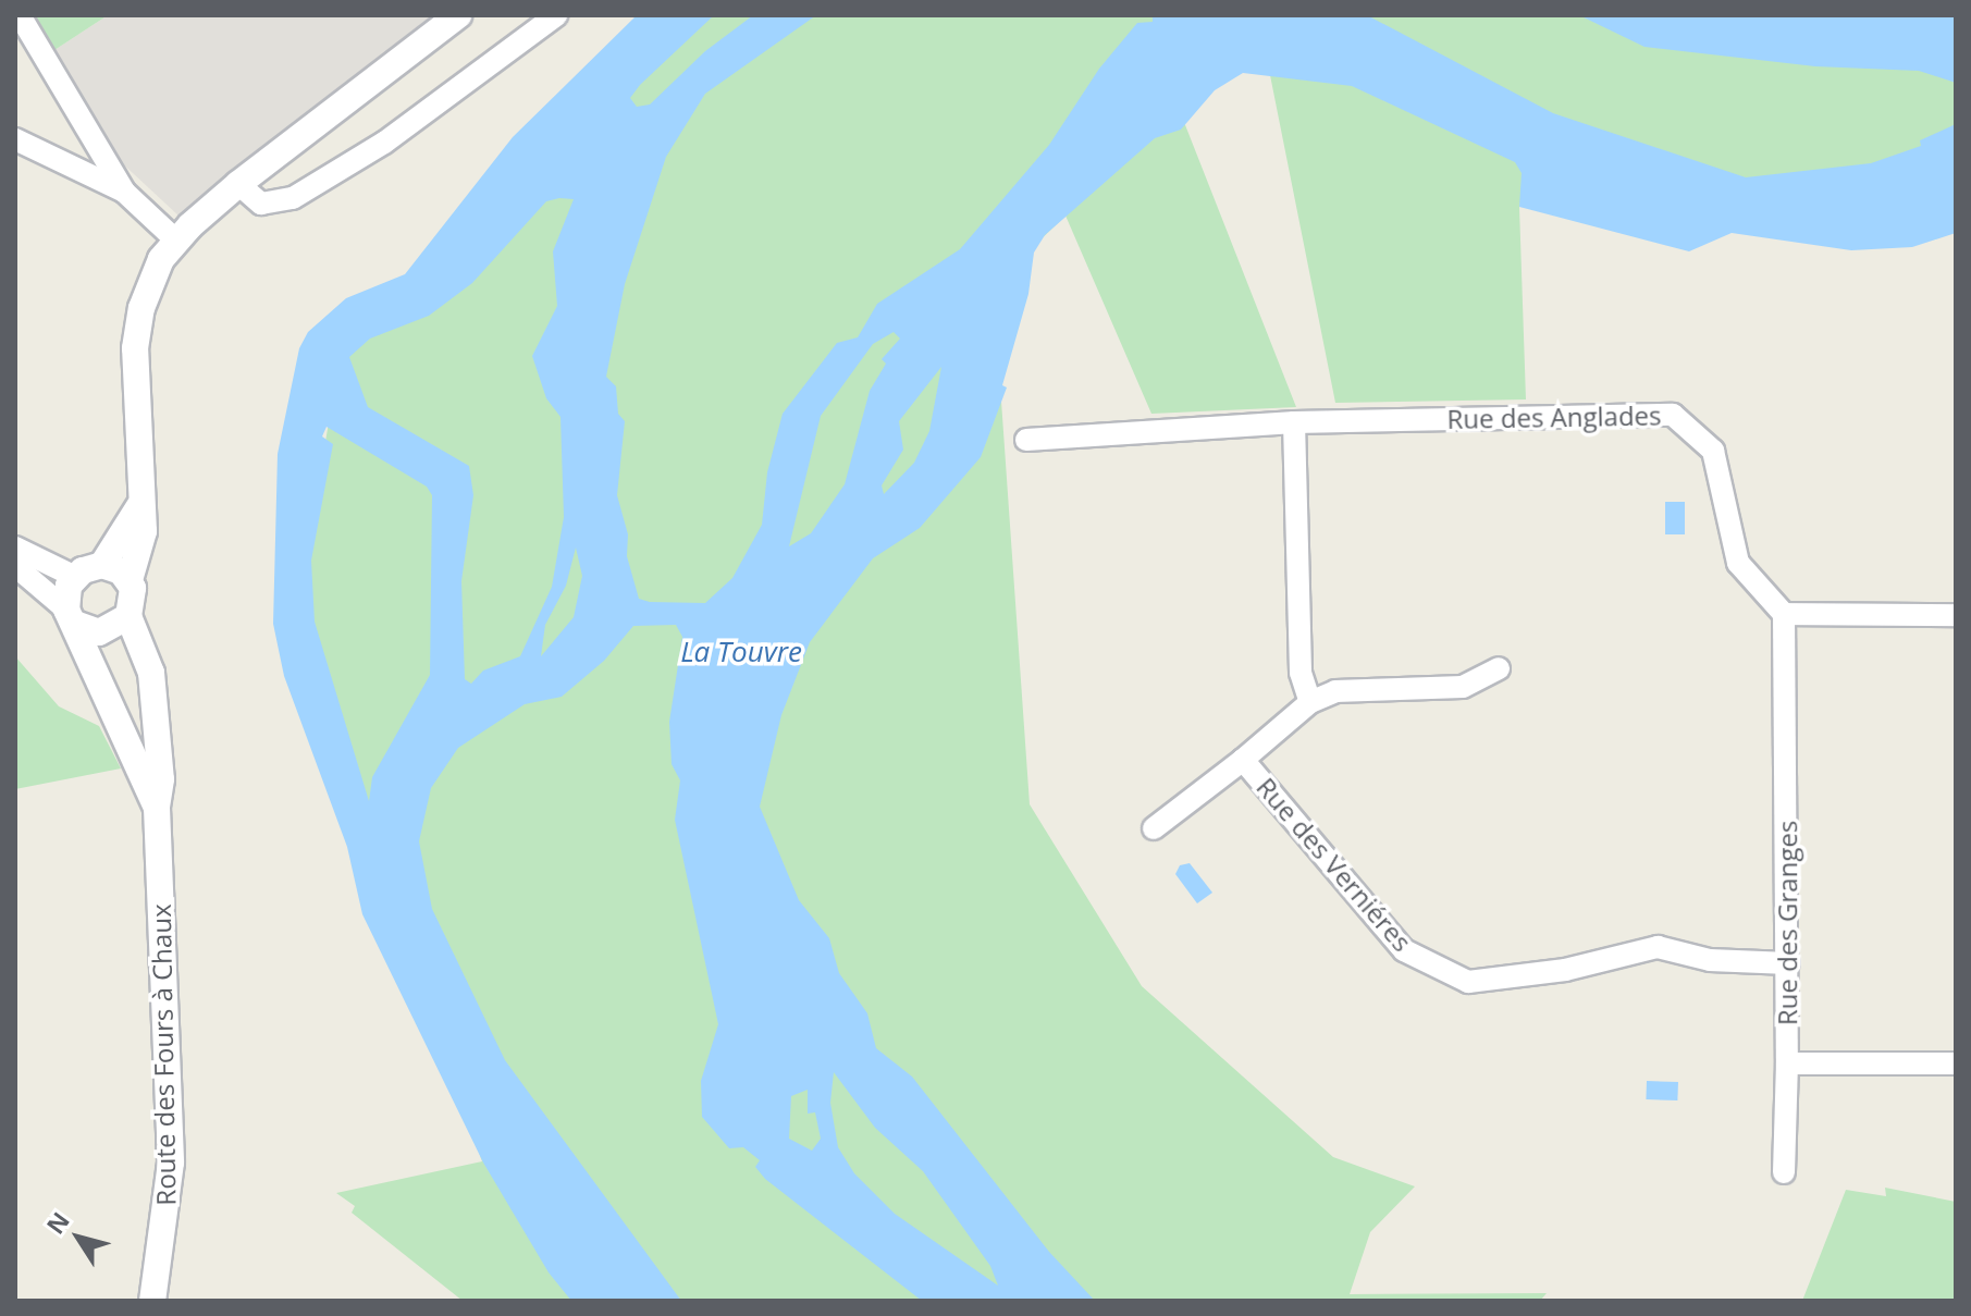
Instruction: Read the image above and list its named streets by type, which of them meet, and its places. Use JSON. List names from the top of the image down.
{
  "streets": {
    "street": [
      "Rue des Anglades",
      "Rue des Verniéres",
      "Rue des Granges",
      "Route des Fours à Chaux"
    ]
  },
  "crossings": [
    ["Rue des Anglades", "Rue des Granges"],
    ["Rue des Verniéres", "Rue des Granges"]
  ],
  "water": ["La Touvre"],
  "north": "top left"
}
